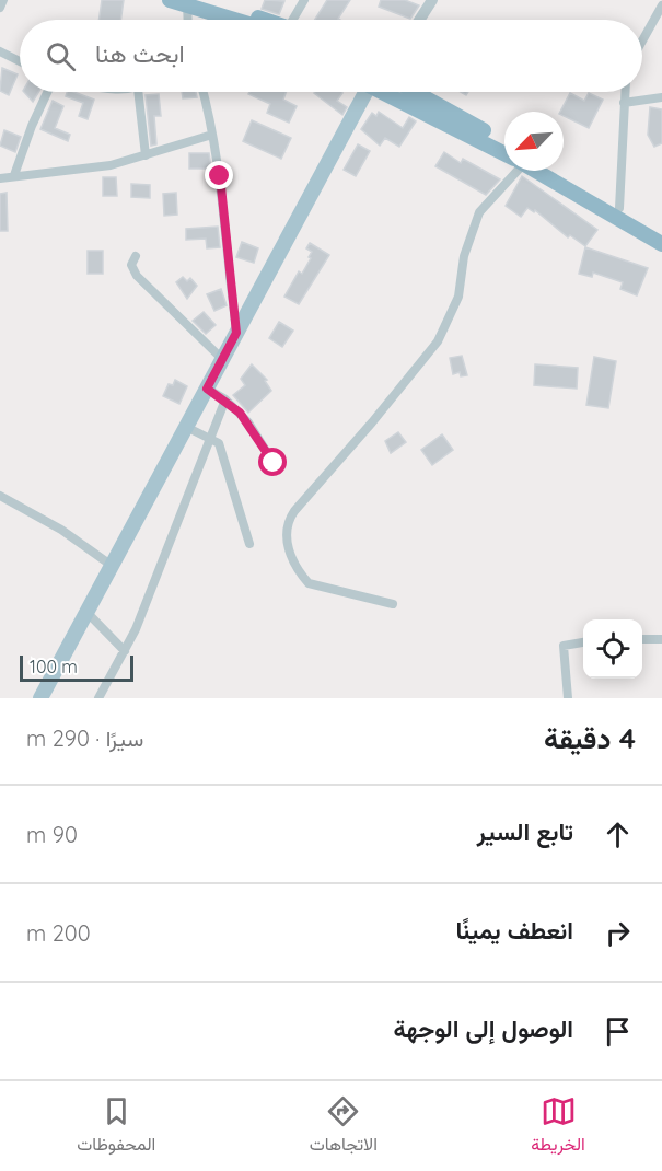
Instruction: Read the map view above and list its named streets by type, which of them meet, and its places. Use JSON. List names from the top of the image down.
{
  "scale_bar": "100 m",
  "north": "bottom left",
  "page": {
    "search": "ابحث هنا",
    "scale": "100 m",
    "heading": ["4 دقيقة", "سيرًا · 290 m"],
    "list": [
      ["تابع السير", "90 m"],
      ["انعطف يمينًا", "200 m"],
      "الوصول إلى الوجهة"
    ],
    "nav": ["الخريطة", "الاتجاهات", "المحفوظات"]
  }
}
